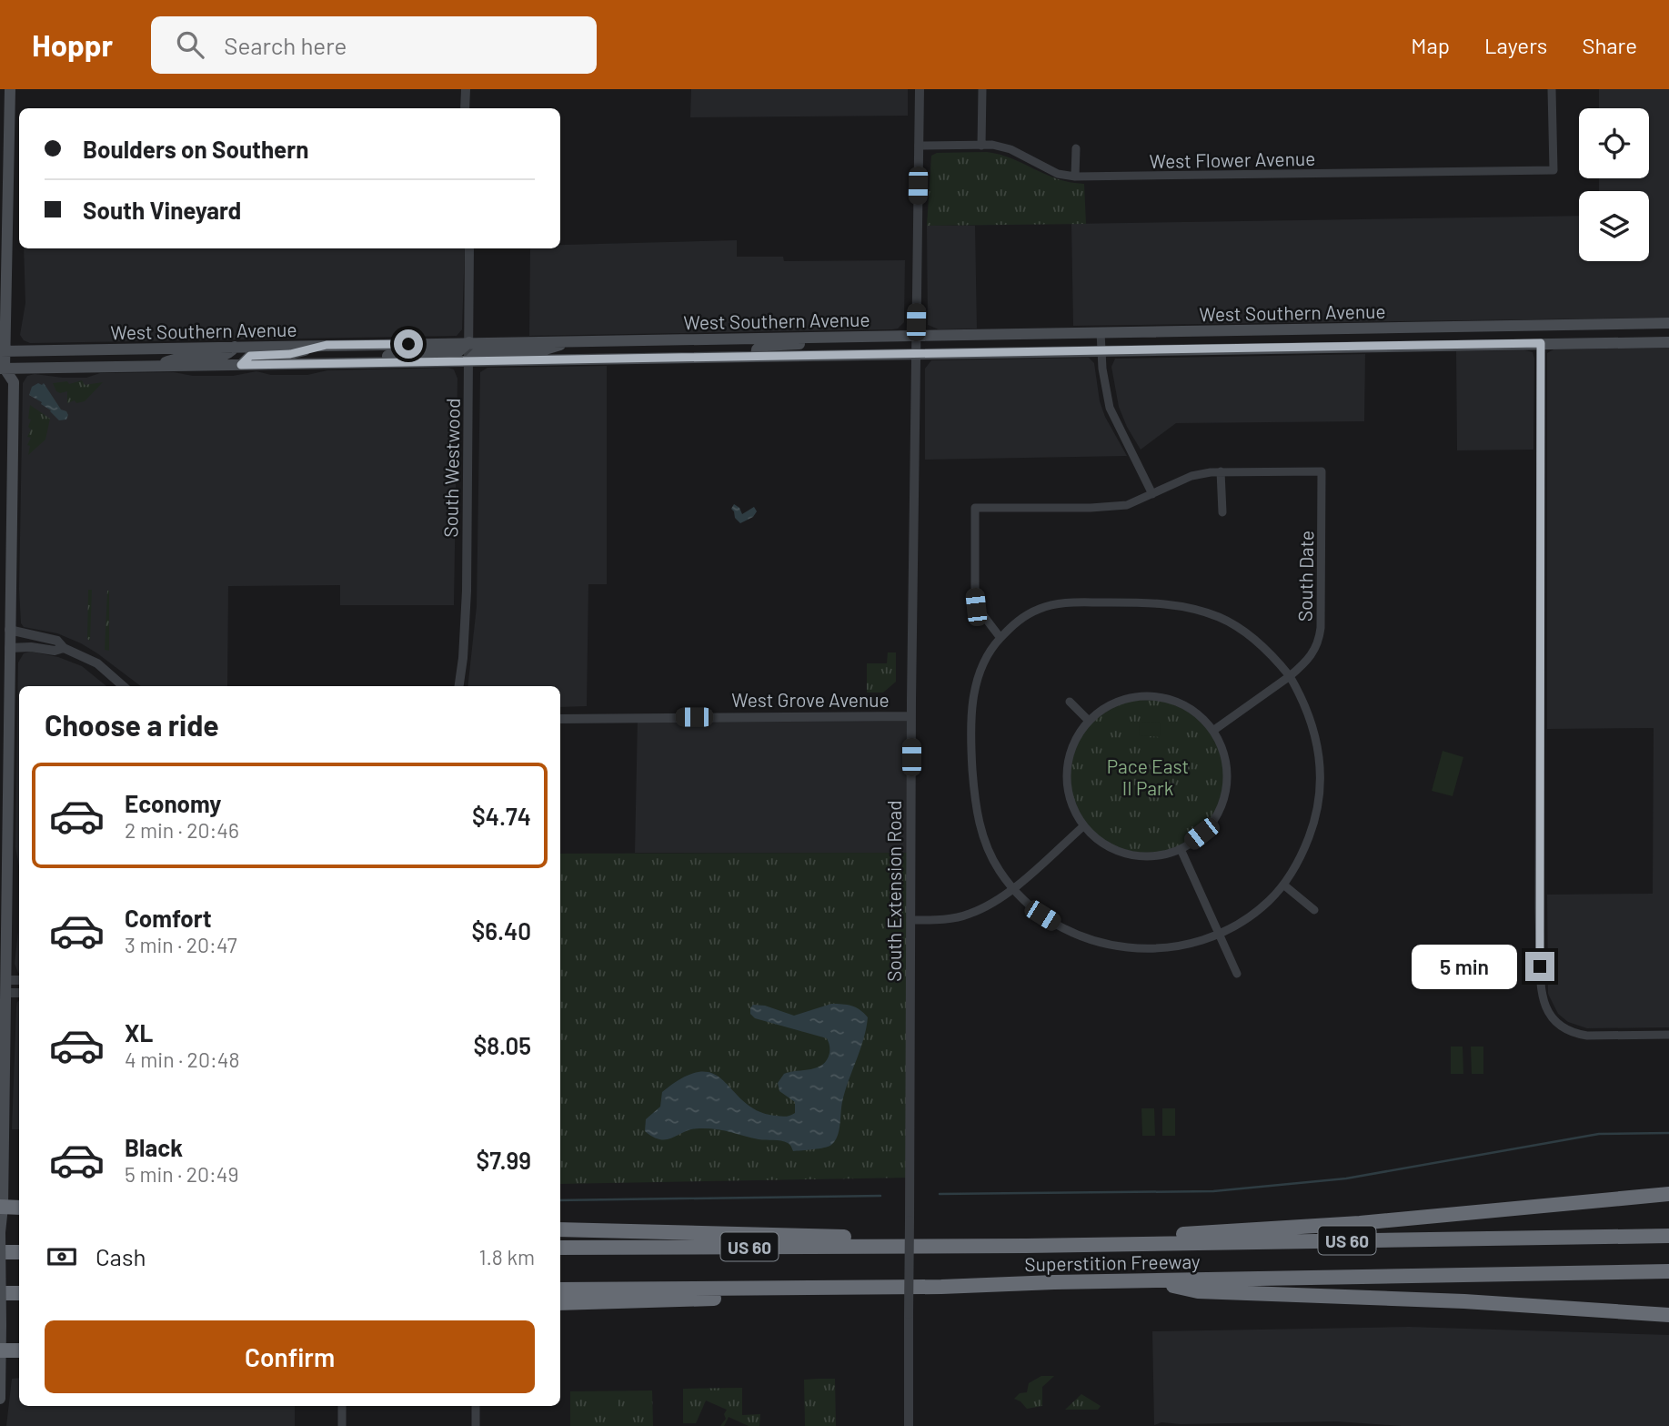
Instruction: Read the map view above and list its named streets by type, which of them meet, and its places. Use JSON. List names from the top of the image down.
{
  "streets": {
    "highway": ["US 60", "Superstition Freeway"],
    "main road": ["West Southern Avenue"],
    "street": [
      "West Flower Avenue",
      "South Westwood",
      "South Date",
      "West Grove Avenue",
      "South Extension Road"
    ]
  },
  "crossings": [
    ["West Flower Avenue", "South Extension Road"],
    ["West Southern Avenue", "South Westwood"],
    ["West Southern Avenue", "South Extension Road"],
    ["West Grove Avenue", "South Extension Road"]
  ],
  "parks": ["Pace East II Park"],
  "page": {
    "header": "Hoppr",
    "search": "Search here",
    "nav": ["Map", "Layers", "Share"],
    "banner": ["Boulders on Southern", "South Vineyard"],
    "heading": "Choose a ride",
    "list": [
      {
        "name": "Economy",
        "note": "2 min · 20:46",
        "value": "$4.74"
      },
      {
        "name": "Comfort",
        "note": "3 min · 20:47",
        "value": "$6.40"
      },
      {
        "name": "XL",
        "note": "4 min · 20:48",
        "value": "$8.05"
      },
      {
        "name": "Black",
        "note": "5 min · 20:49",
        "value": "$7.99"
      }
    ],
    "bubble": "5 min",
    "pay": ["Cash", "1.8 km"],
    "buttons": "Confirm"
  }
}
